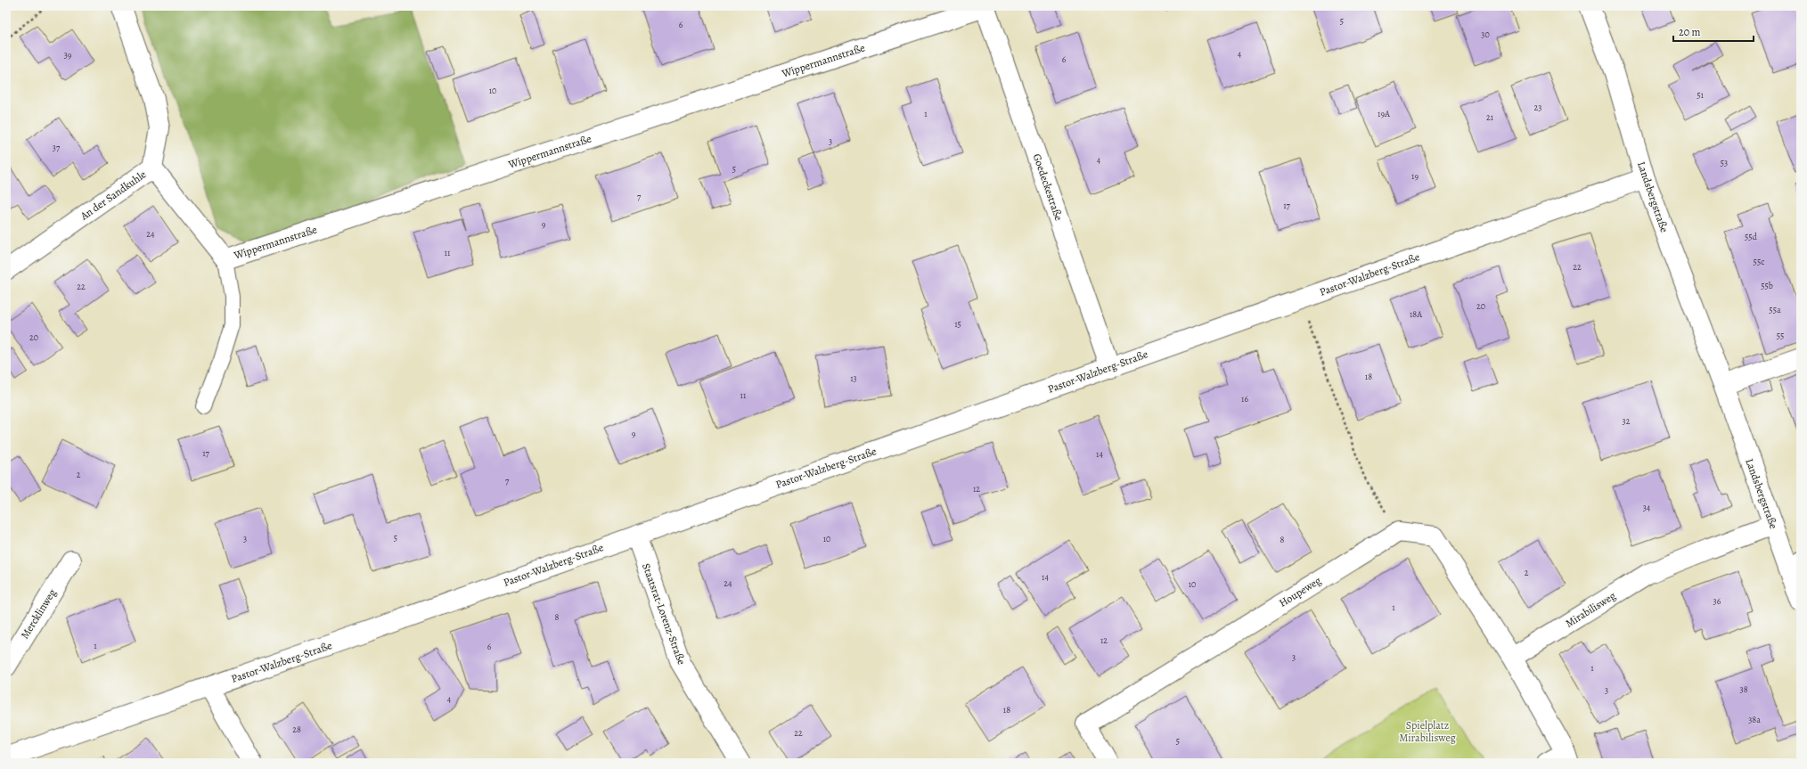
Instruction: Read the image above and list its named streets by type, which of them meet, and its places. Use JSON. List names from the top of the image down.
{
  "streets": {
    "street": [
      "Wippermannstraße",
      "Goedeckestraße",
      "An der Sandkuhle",
      "Landsbergstraße",
      "Pastor-Walzberg-Straße",
      "Houpeweg",
      "Mirabilisweg",
      "Mercklinweg",
      "Staatsrat-Lorenz-Straße"
    ]
  },
  "crossings": [
    ["Wippermannstraße", "Goedeckestraße"],
    ["Wippermannstraße", "An der Sandkuhle"],
    ["Goedeckestraße", "Pastor-Walzberg-Straße"],
    ["Landsbergstraße", "Pastor-Walzberg-Straße"],
    ["Landsbergstraße", "Mirabilisweg"],
    ["Pastor-Walzberg-Straße", "Staatsrat-Lorenz-Straße"]
  ],
  "parks": ["Spielplatz Mirabilisweg"],
  "house_numbers": [
    "5",
    "6",
    "30",
    "4",
    "39",
    "6",
    "10",
    "51",
    "23",
    "1",
    "19A",
    "21",
    "3",
    "37",
    "4",
    "53",
    "5",
    "19",
    "7",
    "17",
    "9",
    "24",
    "55d",
    "11",
    "55c",
    "22",
    "55b",
    "22",
    "20",
    "55a",
    "18A",
    "15",
    "55",
    "20",
    "18",
    "13",
    "11",
    "16",
    "32",
    "9",
    "17",
    "14",
    "2",
    "7",
    "12",
    "34",
    "5",
    "3",
    "10",
    "8",
    "2",
    "14",
    "24",
    "10",
    "36",
    "1",
    "8",
    "12",
    "1",
    "6",
    "3",
    "1",
    "38",
    "3",
    "4",
    "18",
    "38a",
    "28",
    "22",
    "5"
  ],
  "scale_bar": "20 m"
}
